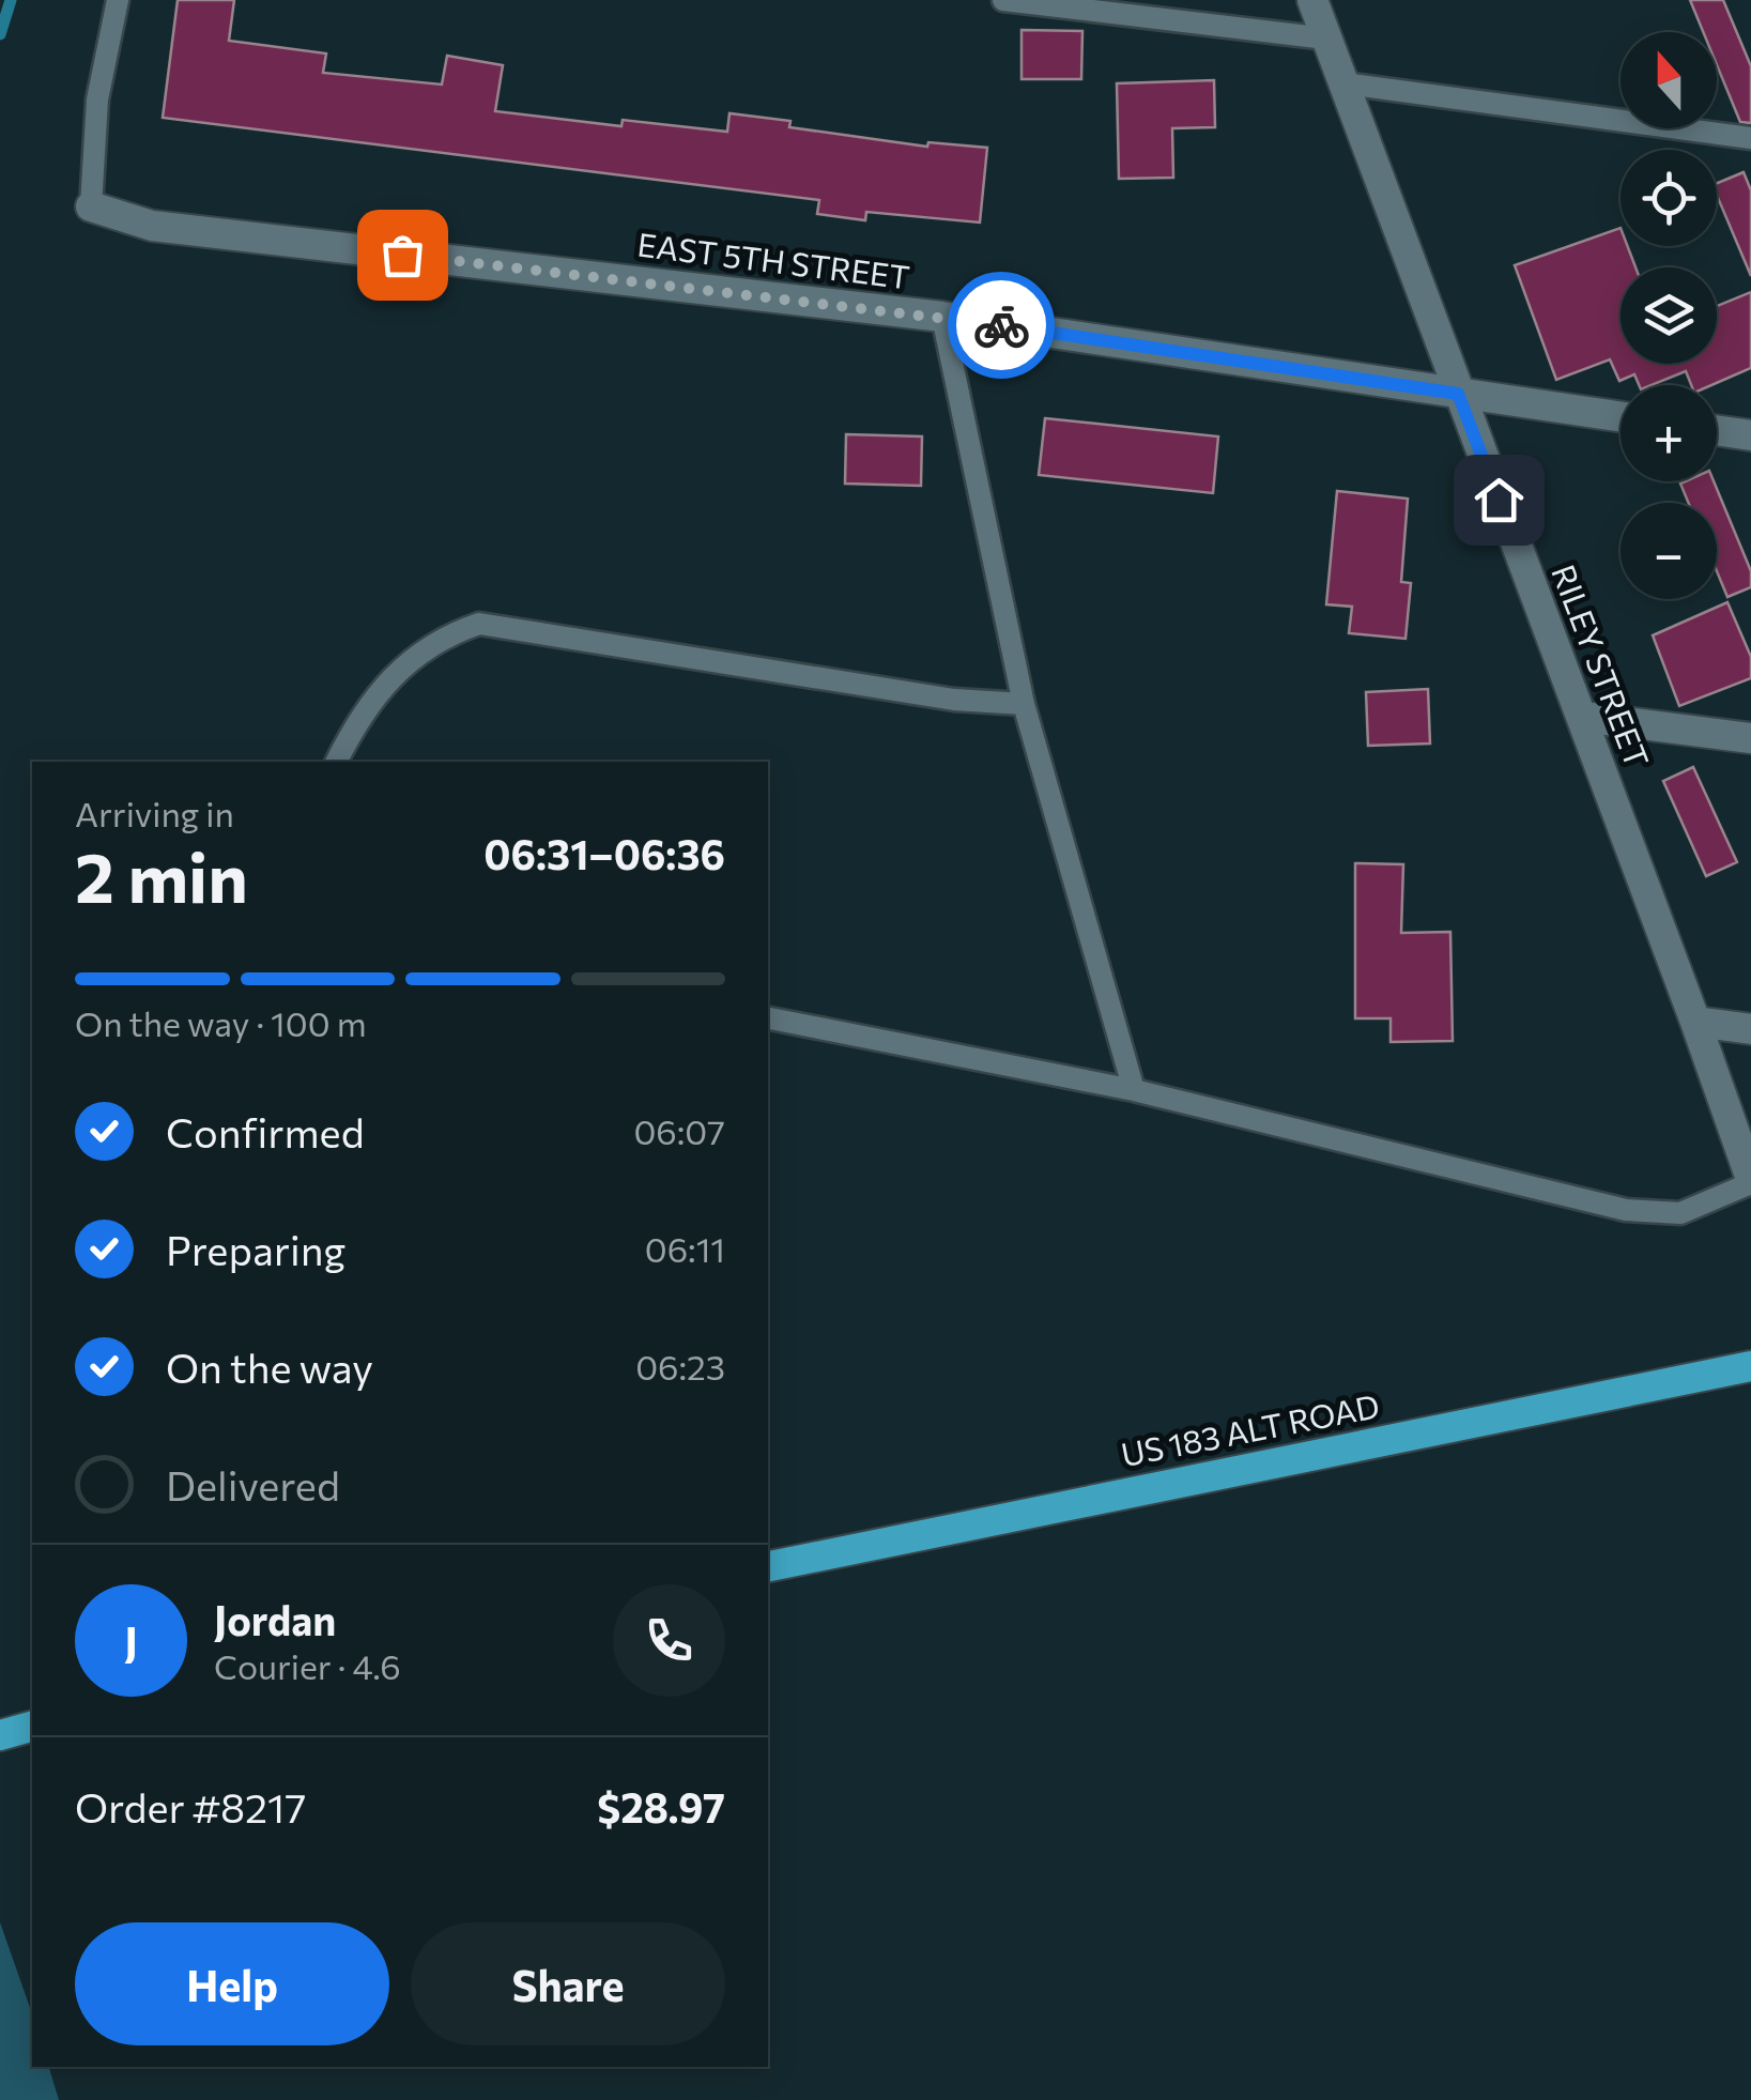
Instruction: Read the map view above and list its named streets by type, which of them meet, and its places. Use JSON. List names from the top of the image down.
{
  "streets": {
    "highway": ["US 183 ALT ROAD"],
    "street": ["EAST 5TH STREET", "RILEY STREET"]
  },
  "crossings": [
    ["EAST 5TH STREET", "RILEY STREET"]
  ],
  "north": "top",
  "page": {
    "map_buttons": ["+", "−"],
    "heading": ["2 min", "Arriving in", "06:31–06:36"],
    "panel": [
      "Jordan",
      "Courier · 4.6",
      "Order #8217",
      "$28.97"
    ],
    "bar": "On the way · 100 m",
    "list": [
      ["Confirmed", "06:07"],
      ["Preparing", "06:11"],
      ["On the way", "06:23"],
      "Delivered"
    ],
    "round": "J",
    "buttons": ["Help", "Share"]
  }
}
